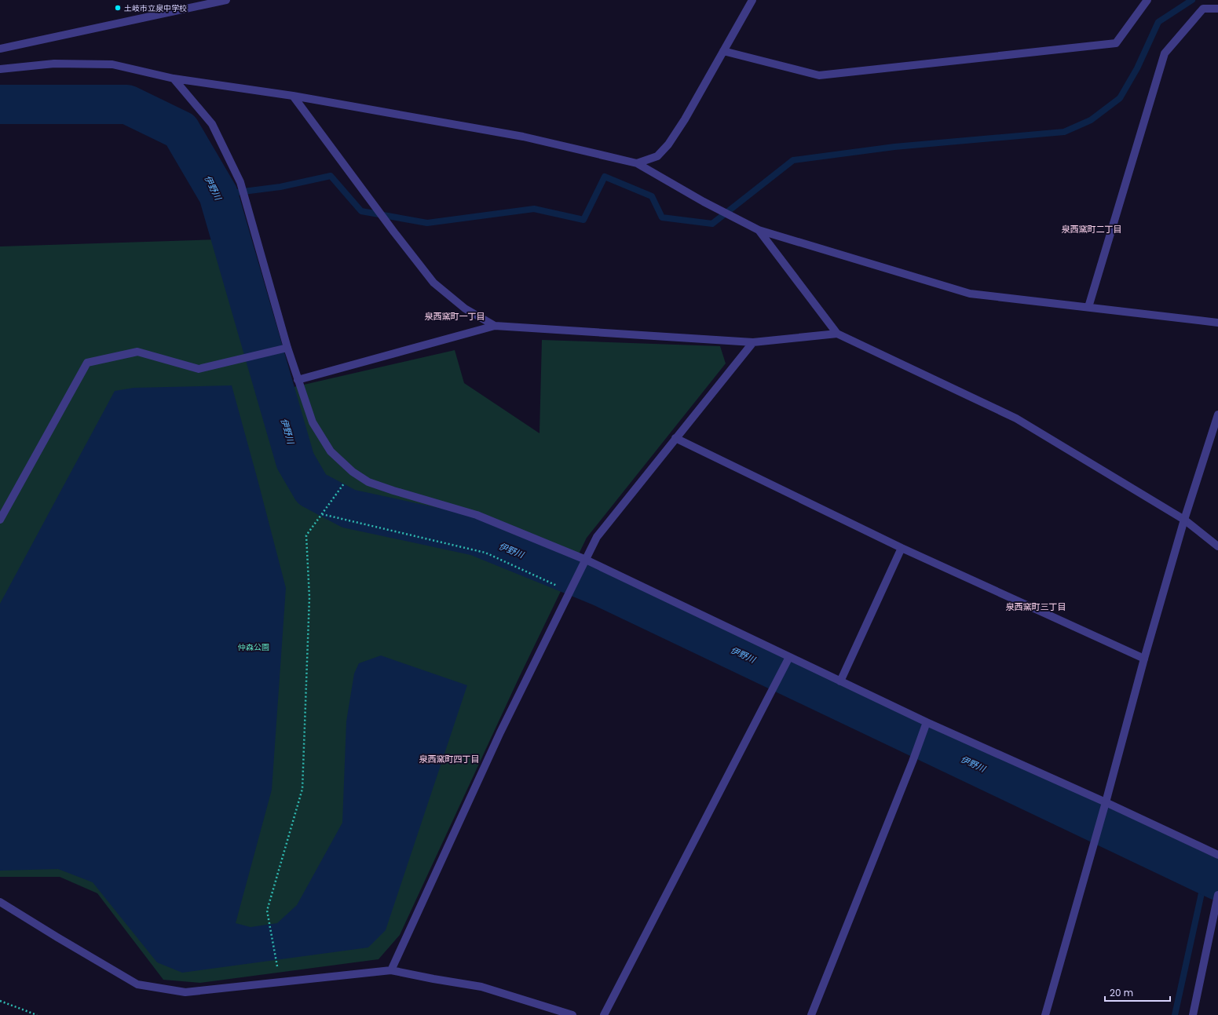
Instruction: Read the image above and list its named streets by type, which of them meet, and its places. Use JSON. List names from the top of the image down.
{
  "districts": [
    "泉西窯町二丁目",
    "泉西窯町一丁目",
    "泉西窯町三丁目",
    "泉西窯町四丁目"
  ],
  "water": ["伊野川"],
  "parks": ["仲森公園"],
  "places": ["土岐市立泉中学校"],
  "scale_bar": "20 m"
}
